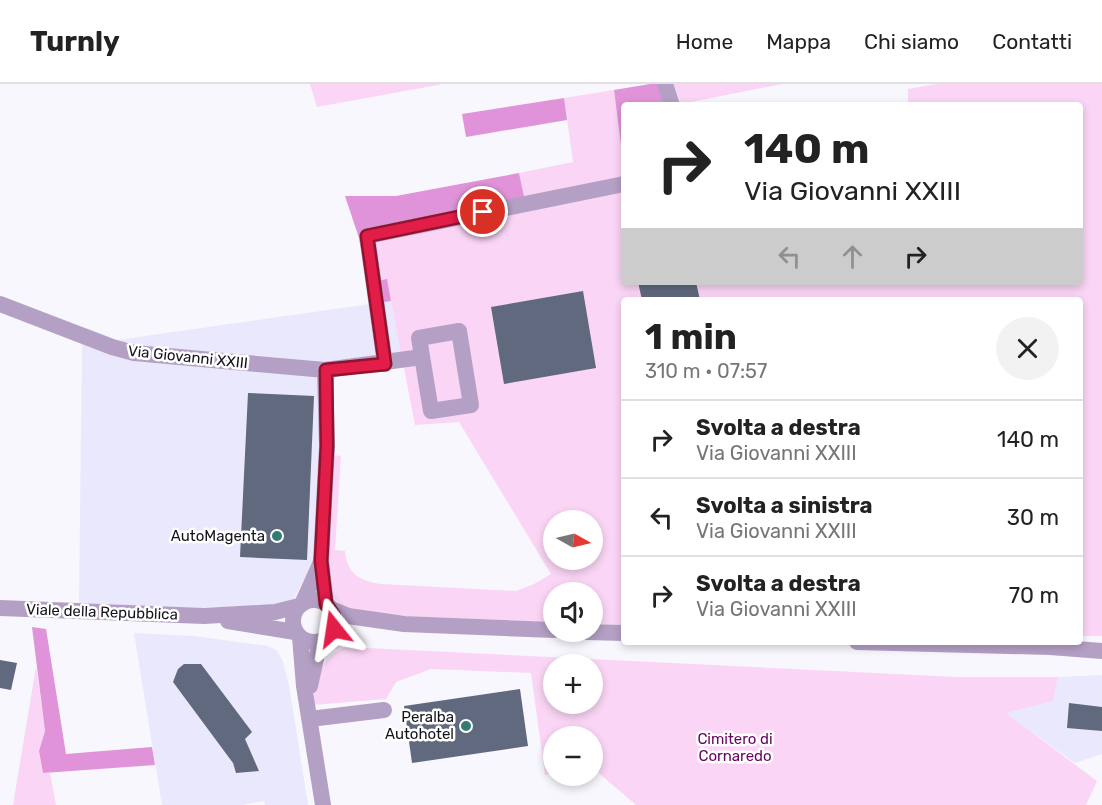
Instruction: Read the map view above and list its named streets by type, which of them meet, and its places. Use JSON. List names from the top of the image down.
{
  "streets": {
    "street": ["Via Giovanni XXIII", "Viale della Repubblica"]
  },
  "parks": ["Cimitero di Cornaredo"],
  "places": ["AutoMagenta", "Peralba Autohotel"],
  "north": "right",
  "page": {
    "header": "Turnly",
    "nav": [
      "Home",
      "Mappa",
      "Chi siamo",
      "Contatti"
    ],
    "turn": ["140 m", "Via Giovanni XXIII"],
    "heading": ["1 min", "310 m · 07:57"],
    "list": [
      {
        "name": "Svolta a destra",
        "note": "Via Giovanni XXIII",
        "value": "140 m"
      },
      {
        "name": "Svolta a sinistra",
        "note": "Via Giovanni XXIII",
        "value": "30 m"
      },
      {
        "name": "Svolta a destra",
        "note": "Via Giovanni XXIII",
        "value": "70 m"
      }
    ],
    "map_buttons": ["+", "−"]
  }
}
